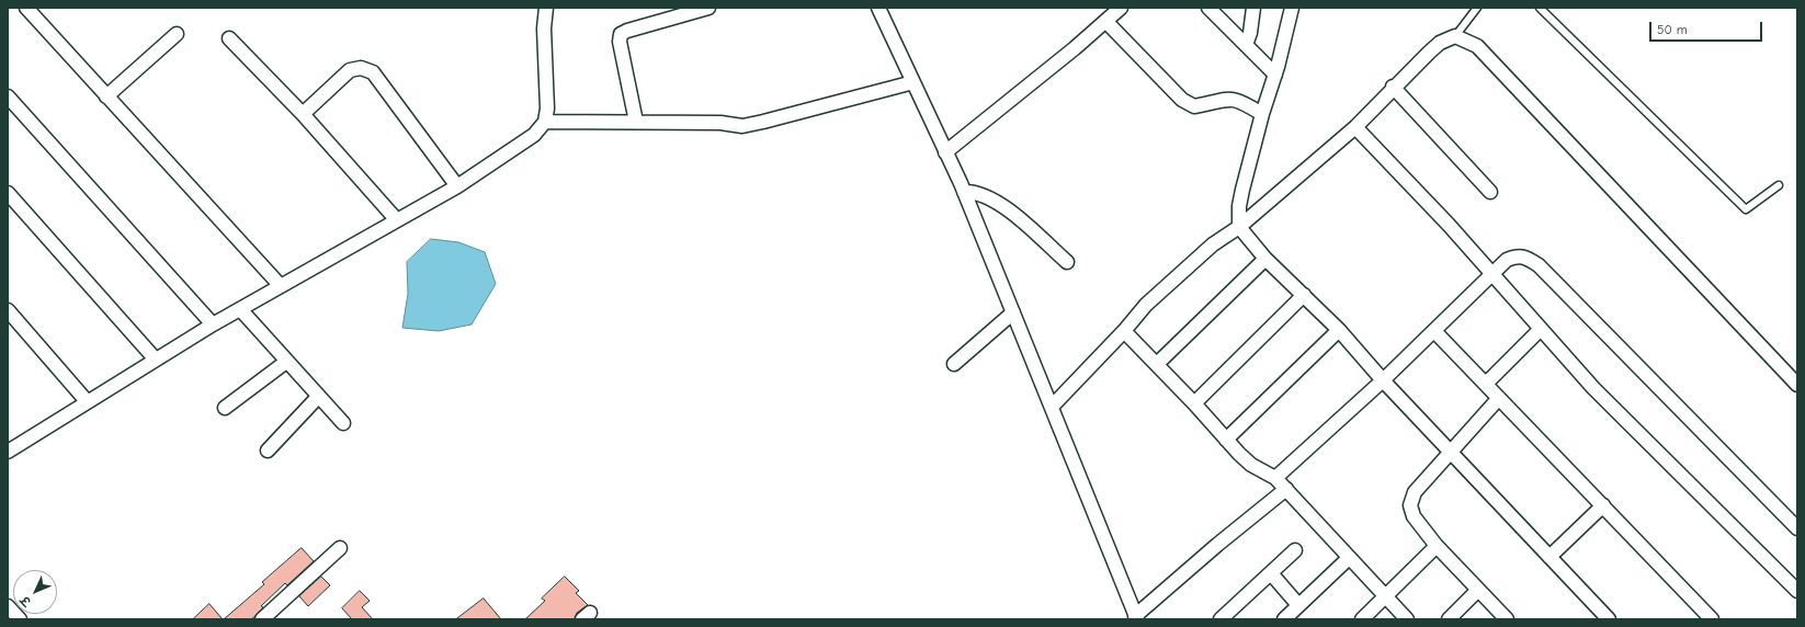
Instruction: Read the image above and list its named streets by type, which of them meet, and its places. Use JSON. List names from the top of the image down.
{
  "scale_bar": "50 m",
  "north": "bottom left"
}
